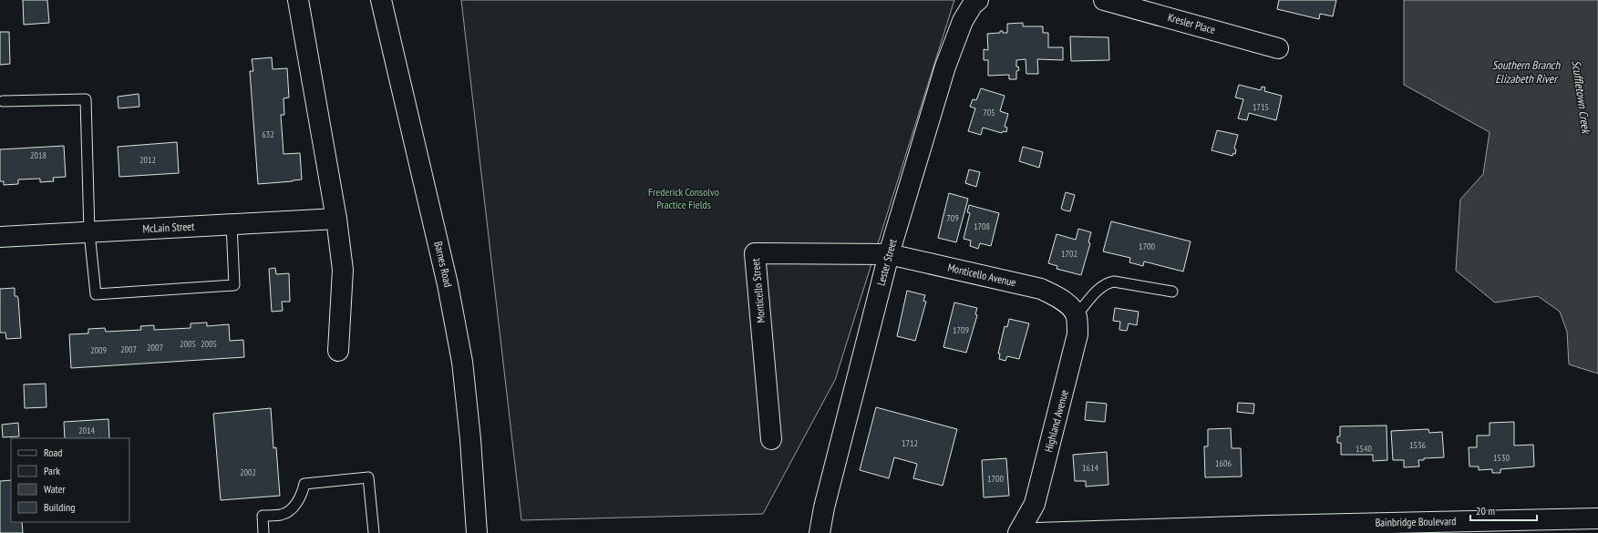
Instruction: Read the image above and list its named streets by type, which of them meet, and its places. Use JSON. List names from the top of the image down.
{
  "streets": {
    "street": [
      "Kresler Place",
      "McLain Street",
      "Lester Street",
      "Barnes Road",
      "Monticello Avenue",
      "Monticello Street",
      "Highland Avenue",
      "Bainbridge Boulevard"
    ]
  },
  "crossings": [
    ["Lester Street", "Monticello Avenue"],
    ["Lester Street", "Monticello Street"],
    ["Monticello Avenue", "Monticello Street"],
    ["Monticello Avenue", "Highland Avenue"]
  ],
  "water": ["Southern Branch Elizabeth River", "Scuffletown Creek"],
  "parks": ["Frederick Consolvo Practice Fields"],
  "house_numbers": [
    "1715",
    "705",
    "632",
    "2018",
    "2012",
    "709",
    "1708",
    "1700",
    "1702",
    "1709",
    "2005",
    "2005",
    "2007",
    "2007",
    "2009",
    "2014",
    "1712",
    "1536",
    "1540",
    "1530",
    "1606",
    "1614",
    "2002",
    "1700"
  ],
  "legend": [
    "Road",
    "Park",
    "Water",
    "Building"
  ],
  "scale_bar": "20 m"
}
